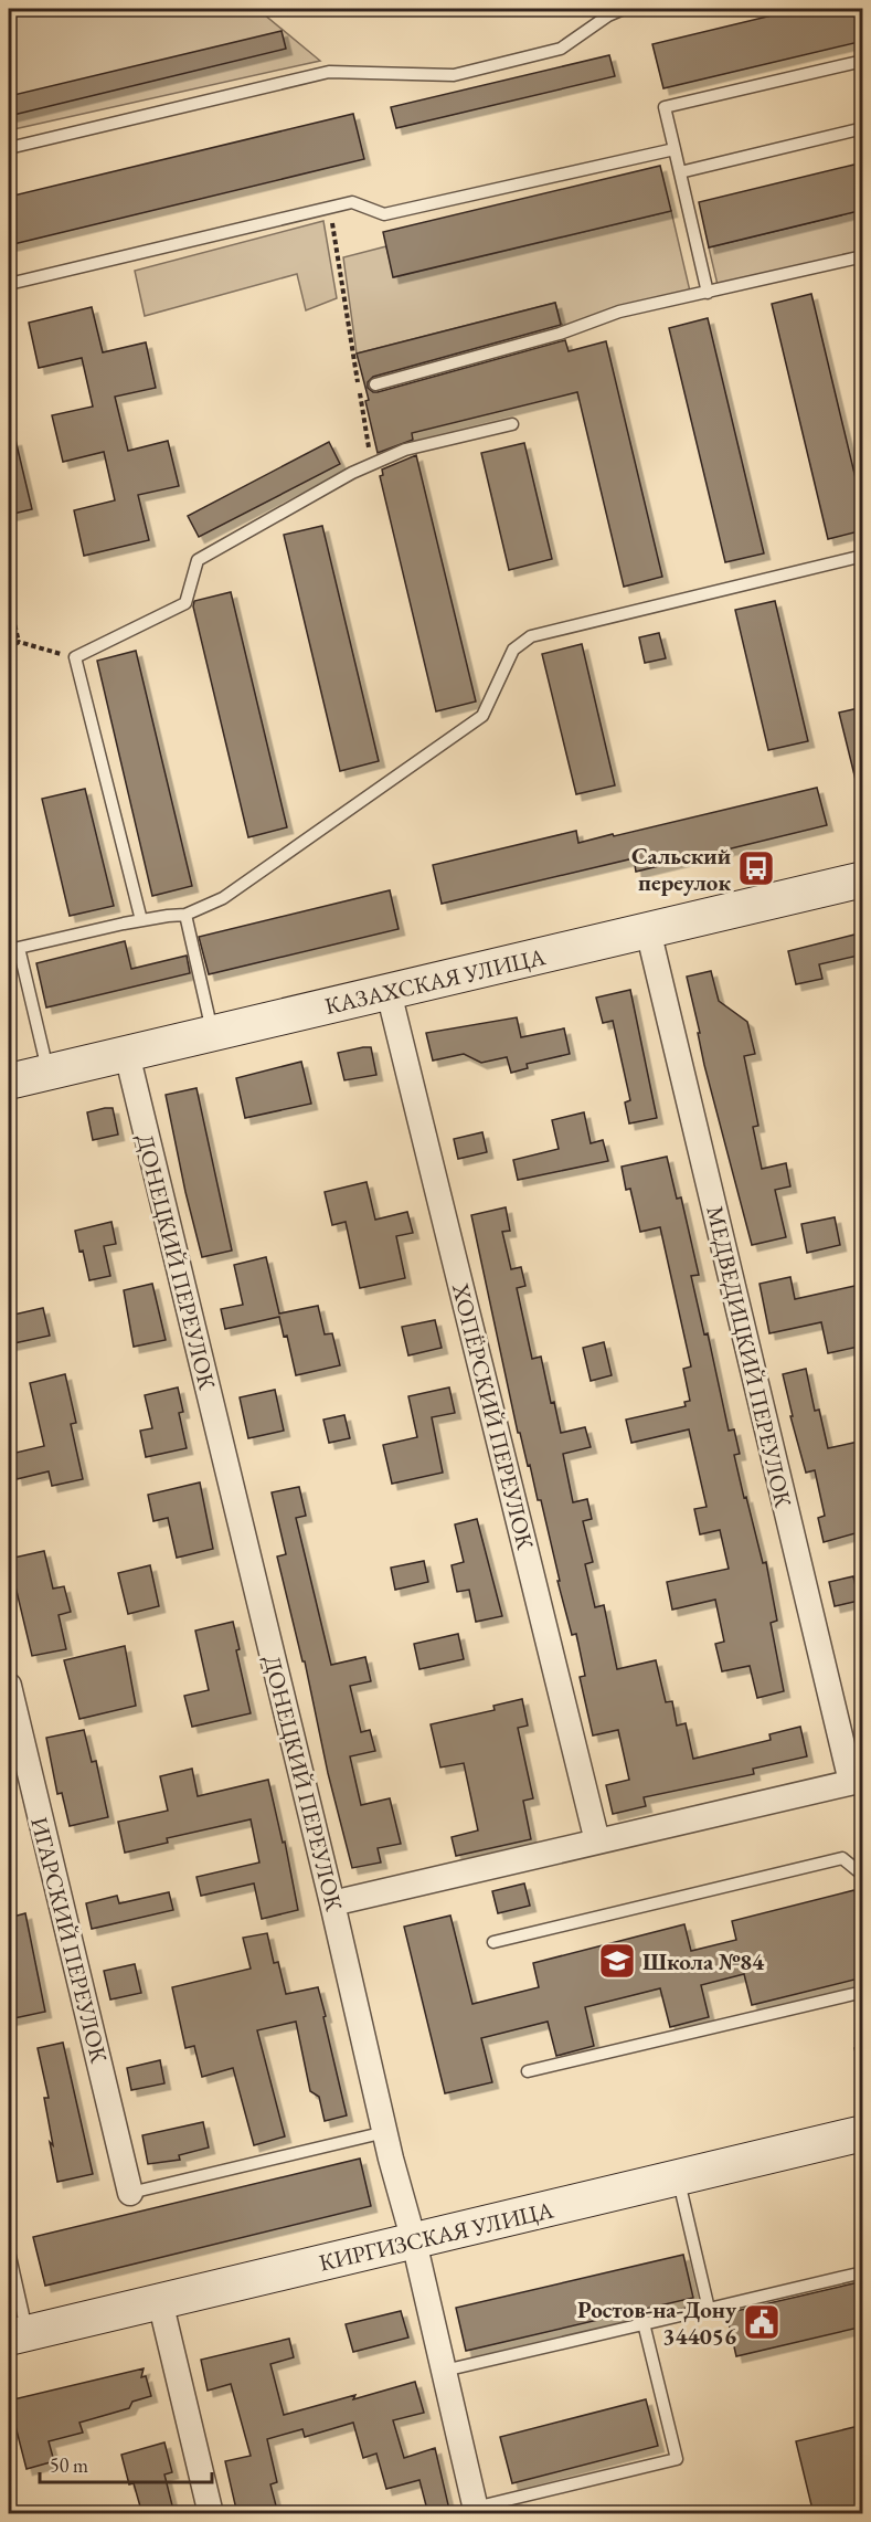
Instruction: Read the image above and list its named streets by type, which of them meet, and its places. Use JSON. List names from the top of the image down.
{
  "streets": {
    "main road": ["КАЗАХСКАЯ УЛИЦА", "КИРГИЗСКАЯ УЛИЦА"],
    "street": [
      "ДОНЕЦКИЙ ПЕРЕУЛОК",
      "МЕДВЕДИЦКИЙ ПЕРЕУЛОК",
      "ХОПЁРСКИЙ ПЕРЕУЛОК",
      "ИГАРСКИЙ ПЕРЕУЛОК"
    ]
  },
  "crossings": [
    ["КАЗАХСКАЯ УЛИЦА", "ДОНЕЦКИЙ ПЕРЕУЛОК"],
    ["КАЗАХСКАЯ УЛИЦА", "МЕДВЕДИЦКИЙ ПЕРЕУЛОК"],
    ["КАЗАХСКАЯ УЛИЦА", "ХОПЁРСКИЙ ПЕРЕУЛОК"],
    ["ДОНЕЦКИЙ ПЕРЕУЛОК", "КИРГИЗСКАЯ УЛИЦА"]
  ],
  "places": {
    "bus stop": ["Сальский переулок"],
    "school or university": ["Школа №84"],
    "public building": ["Ростов-на-Дону 344056"]
  },
  "scale_bar": "50 m"
}
